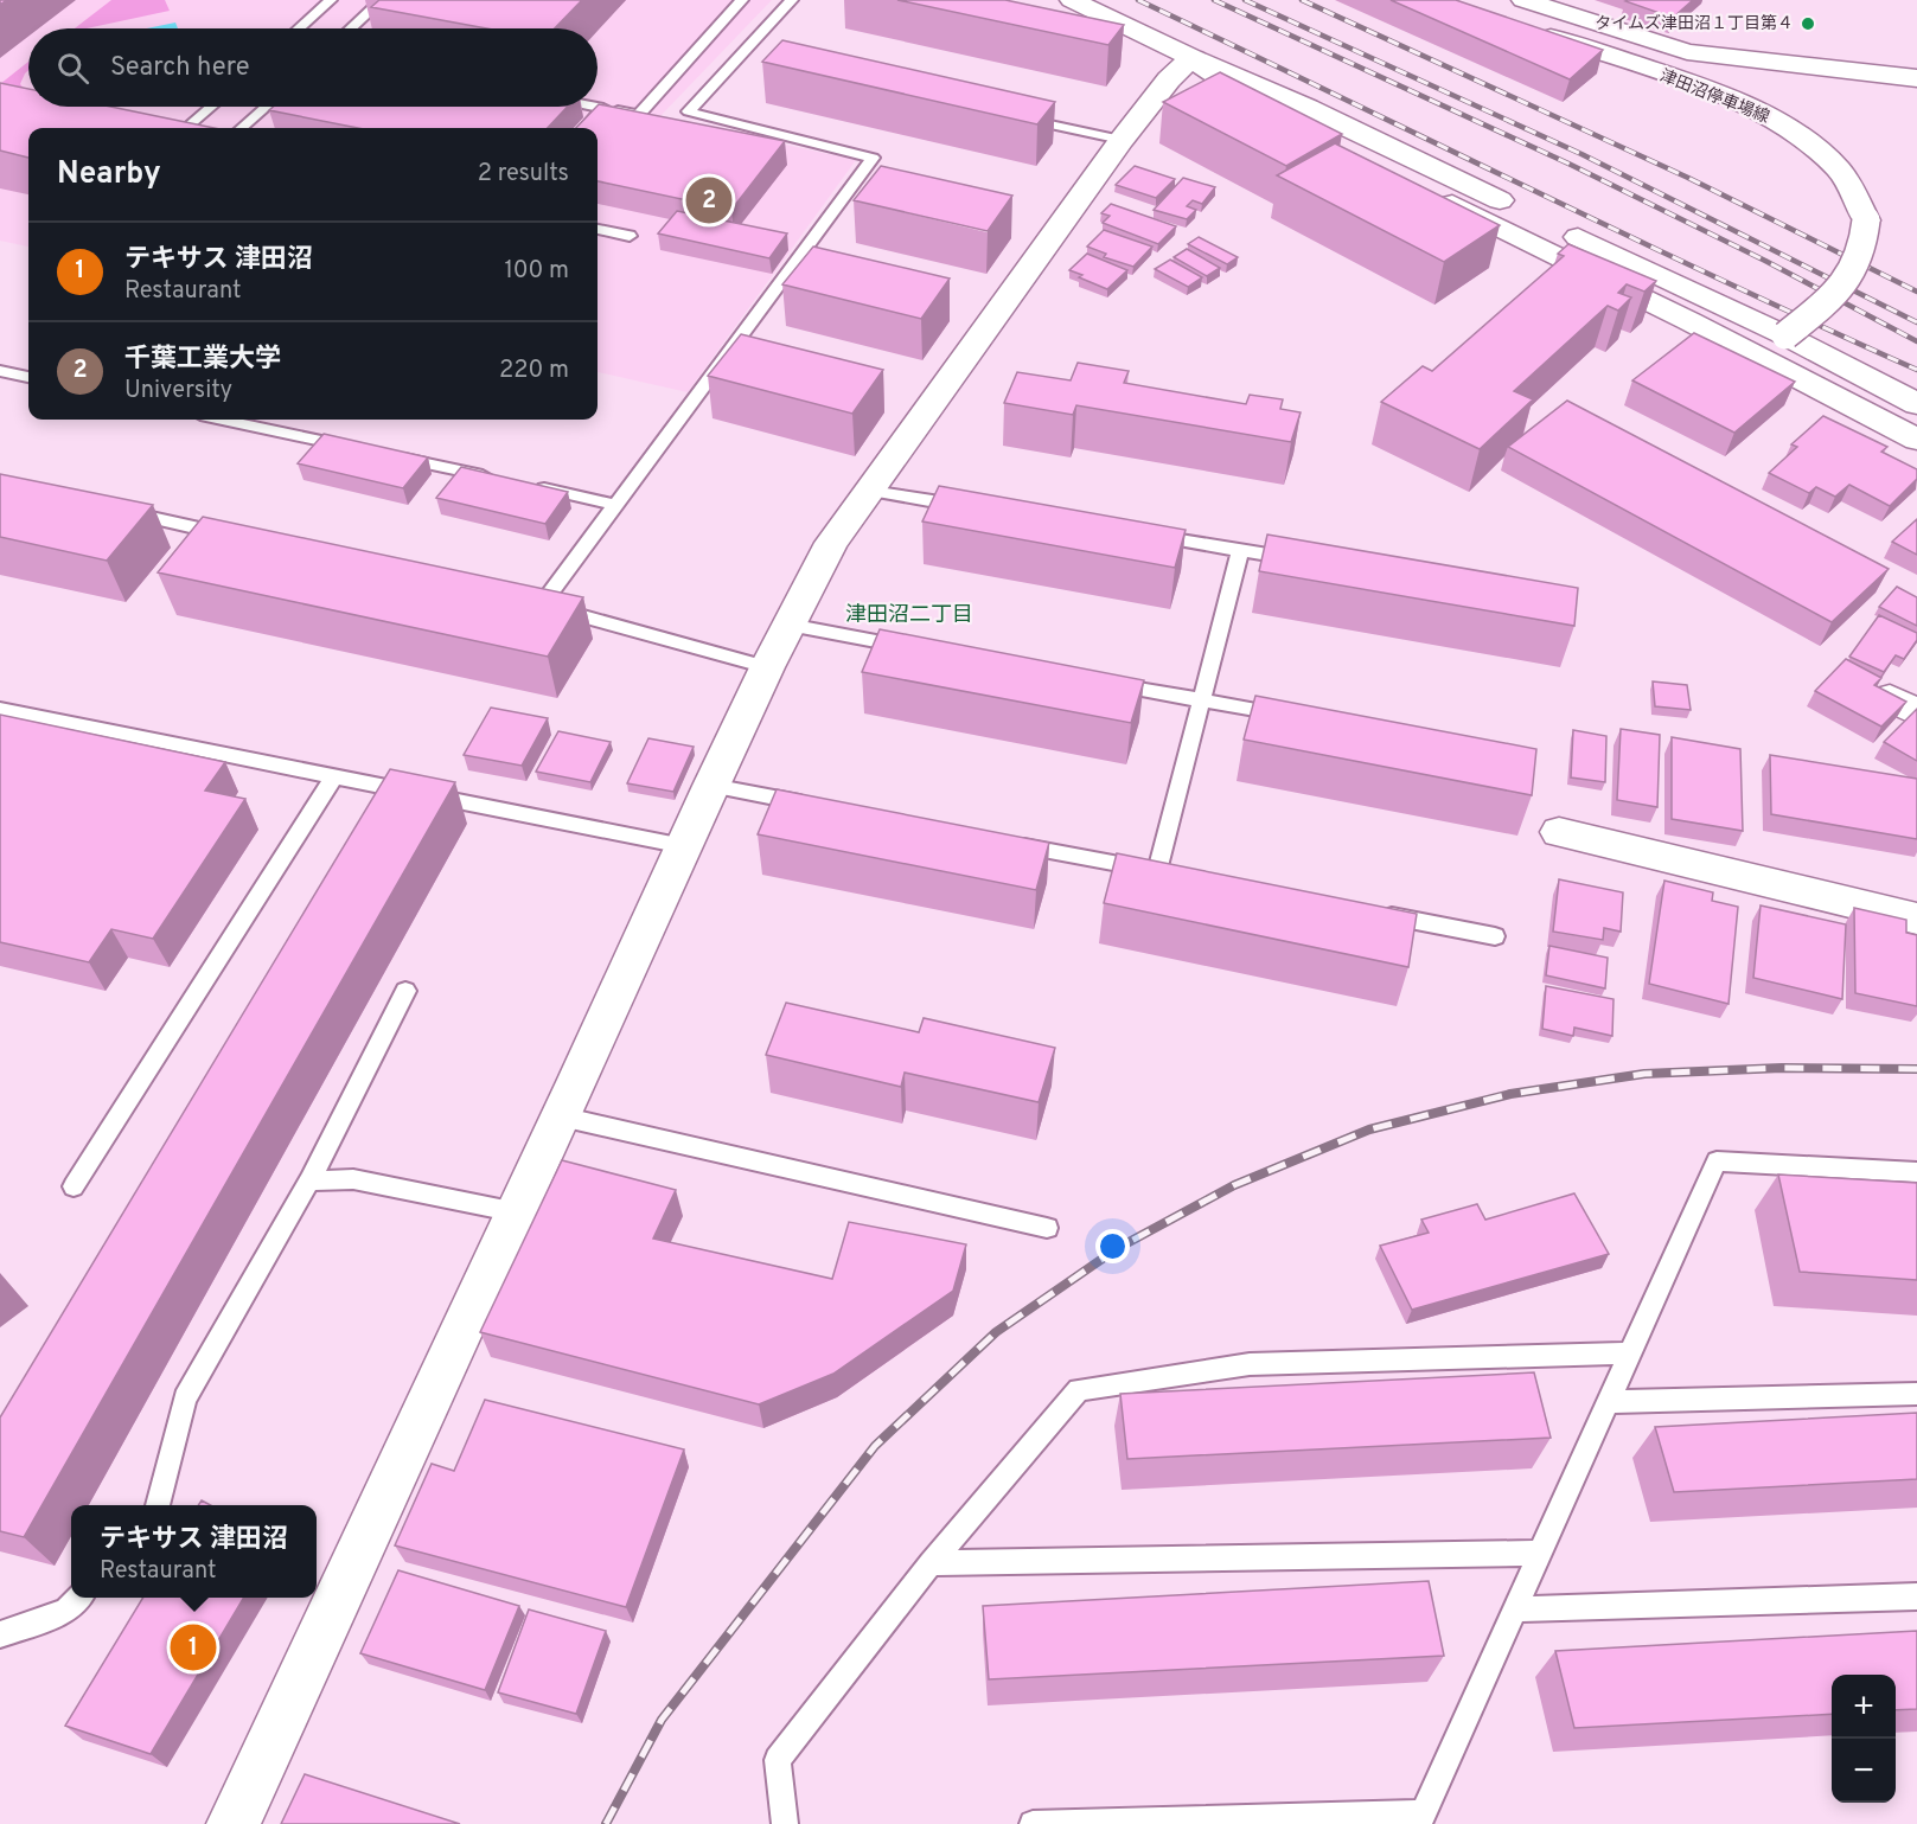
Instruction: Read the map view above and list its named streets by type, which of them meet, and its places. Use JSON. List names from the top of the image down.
{
  "streets": {
    "street": ["津田沼停車場線"]
  },
  "districts": ["津田沼二丁目"],
  "places": ["タイムズ津田沼１丁目第４"],
  "page": {
    "search": "Search here",
    "heading": ["Nearby", "2 results"],
    "pins": ["2", "1"],
    "list": [
      {
        "mark": "1",
        "name": "テキサス 津田沼",
        "note": "Restaurant",
        "value": "100 m"
      },
      {
        "mark": "2",
        "name": "千葉工業大学",
        "note": "University",
        "value": "220 m"
      }
    ],
    "popup": ["テキサス 津田沼", "Restaurant"],
    "map_buttons": ["+", "−"]
  }
}
